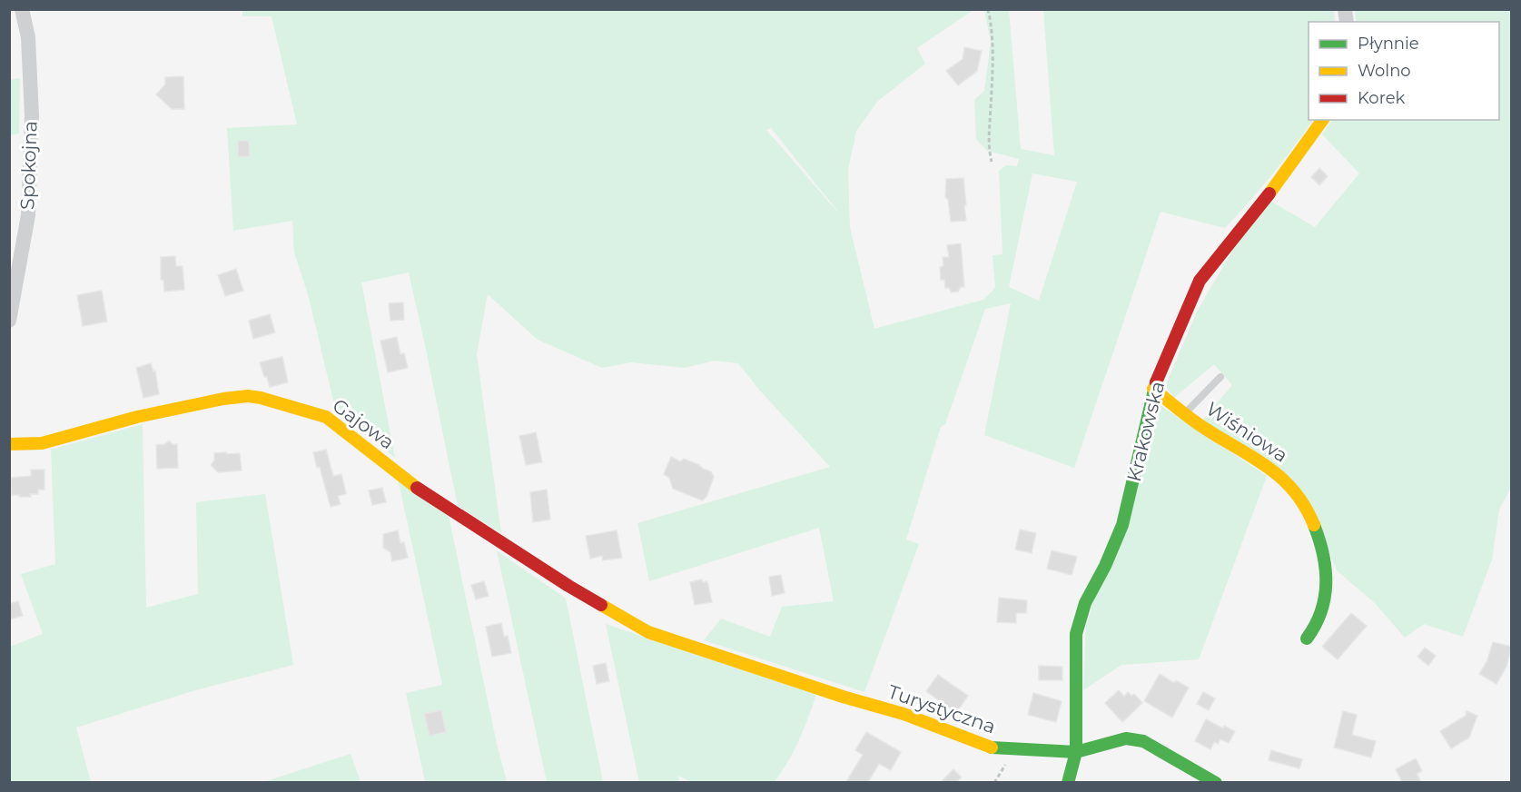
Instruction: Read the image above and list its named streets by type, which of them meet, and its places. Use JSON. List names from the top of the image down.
{
  "streets": {
    "street": [
      "Spokojna",
      "Gajowa",
      "Krakowska",
      "Wiśniowa",
      "Turystyczna"
    ]
  },
  "crossings": [
    ["Gajowa", "Turystyczna"],
    ["Krakowska", "Wiśniowa"],
    ["Krakowska", "Turystyczna"]
  ],
  "legend": ["Płynnie", "Wolno", "Korek"]
}
